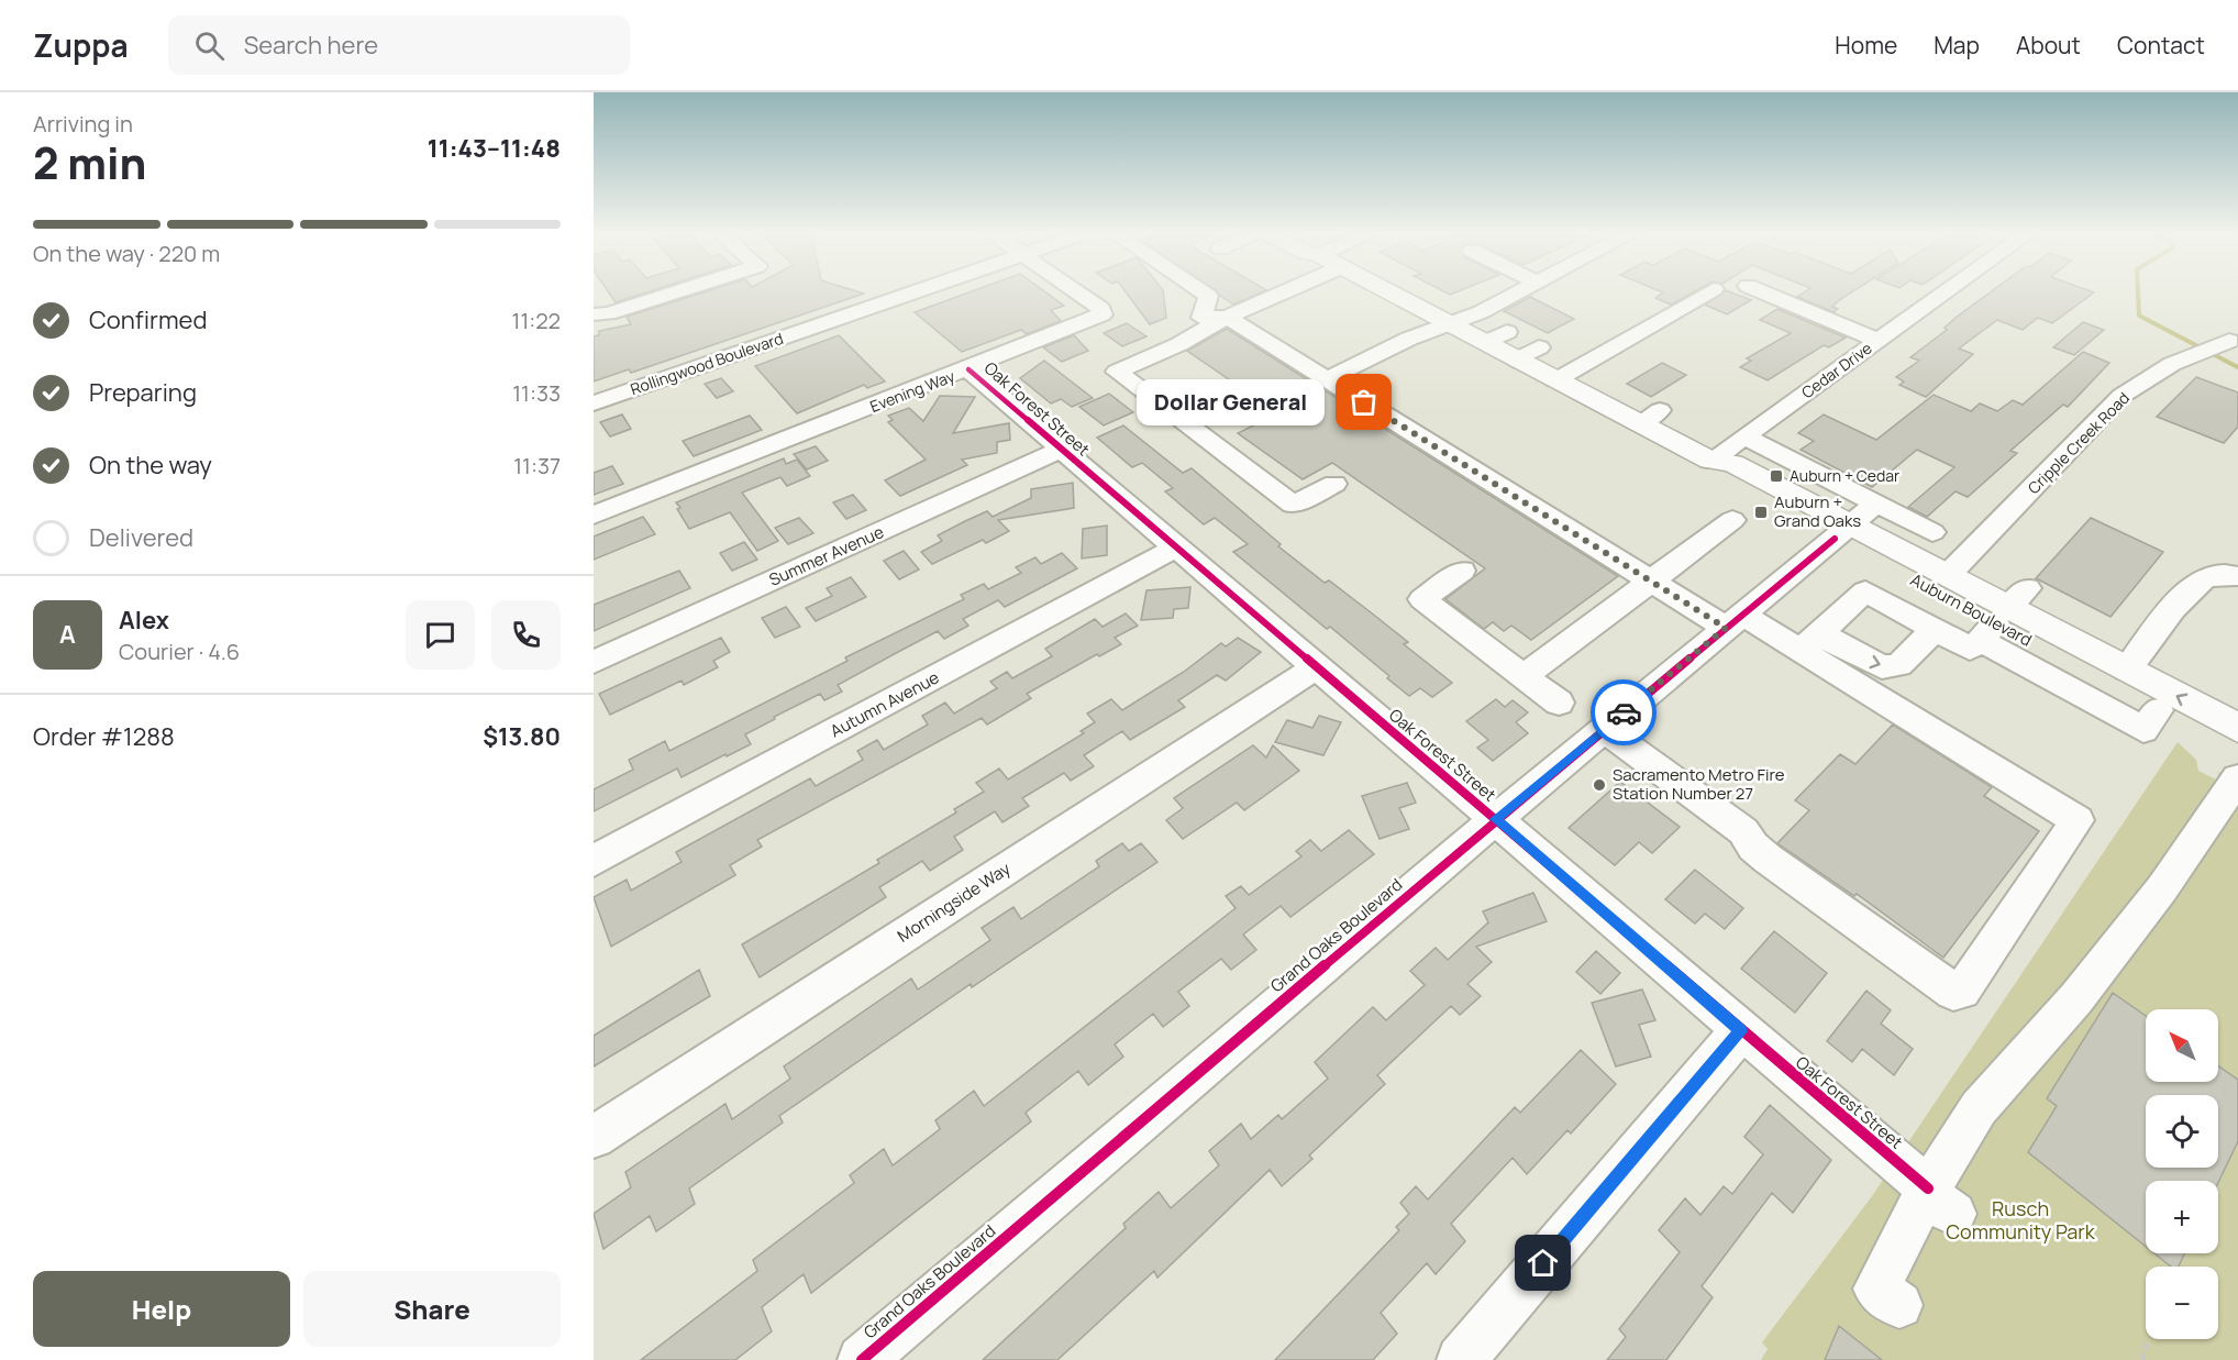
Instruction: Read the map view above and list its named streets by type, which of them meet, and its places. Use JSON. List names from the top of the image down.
{
  "streets": {
    "main road": ["Auburn Boulevard"],
    "street": [
      "Rollingwood Boulevard",
      "Cedar Drive",
      "Evening Way",
      "Oak Forest Street",
      "Cripple Creek Road",
      "Summer Avenue",
      "Autumn Avenue",
      "Morningside Way",
      "Grand Oaks Boulevard"
    ]
  },
  "crossings": [
    ["Cedar Drive", "Auburn Boulevard"],
    ["Evening Way", "Oak Forest Street"],
    ["Oak Forest Street", "Summer Avenue"],
    ["Oak Forest Street", "Autumn Avenue"],
    ["Oak Forest Street", "Morningside Way"],
    ["Oak Forest Street", "Grand Oaks Boulevard"],
    ["Cripple Creek Road", "Auburn Boulevard"],
    ["Auburn Boulevard", "Grand Oaks Boulevard"]
  ],
  "parks": ["Rusch Community Park"],
  "places": {
    "other": ["Dollar General", "Sacramento Metro Fire Station Number 27"],
    "transit": ["Auburn + Cedar", "Auburn + Grand Oaks"]
  },
  "north": "top left",
  "page": {
    "header": "Zuppa",
    "search": "Search here",
    "nav": [
      "Home",
      "Map",
      "About",
      "Contact"
    ],
    "heading": ["2 min", "Arriving in", "11:43–11:48"],
    "panel": [
      "Alex",
      "Courier · 4.6",
      "Order #1288",
      "$13.80"
    ],
    "bar": "On the way · 220 m",
    "list": [
      ["Confirmed", "11:22"],
      ["Preparing", "11:33"],
      ["On the way", "11:37"],
      "Delivered"
    ],
    "bubble": "Dollar General",
    "round": "A",
    "map_buttons": ["+", "−"],
    "buttons": ["Help", "Share"]
  }
}
